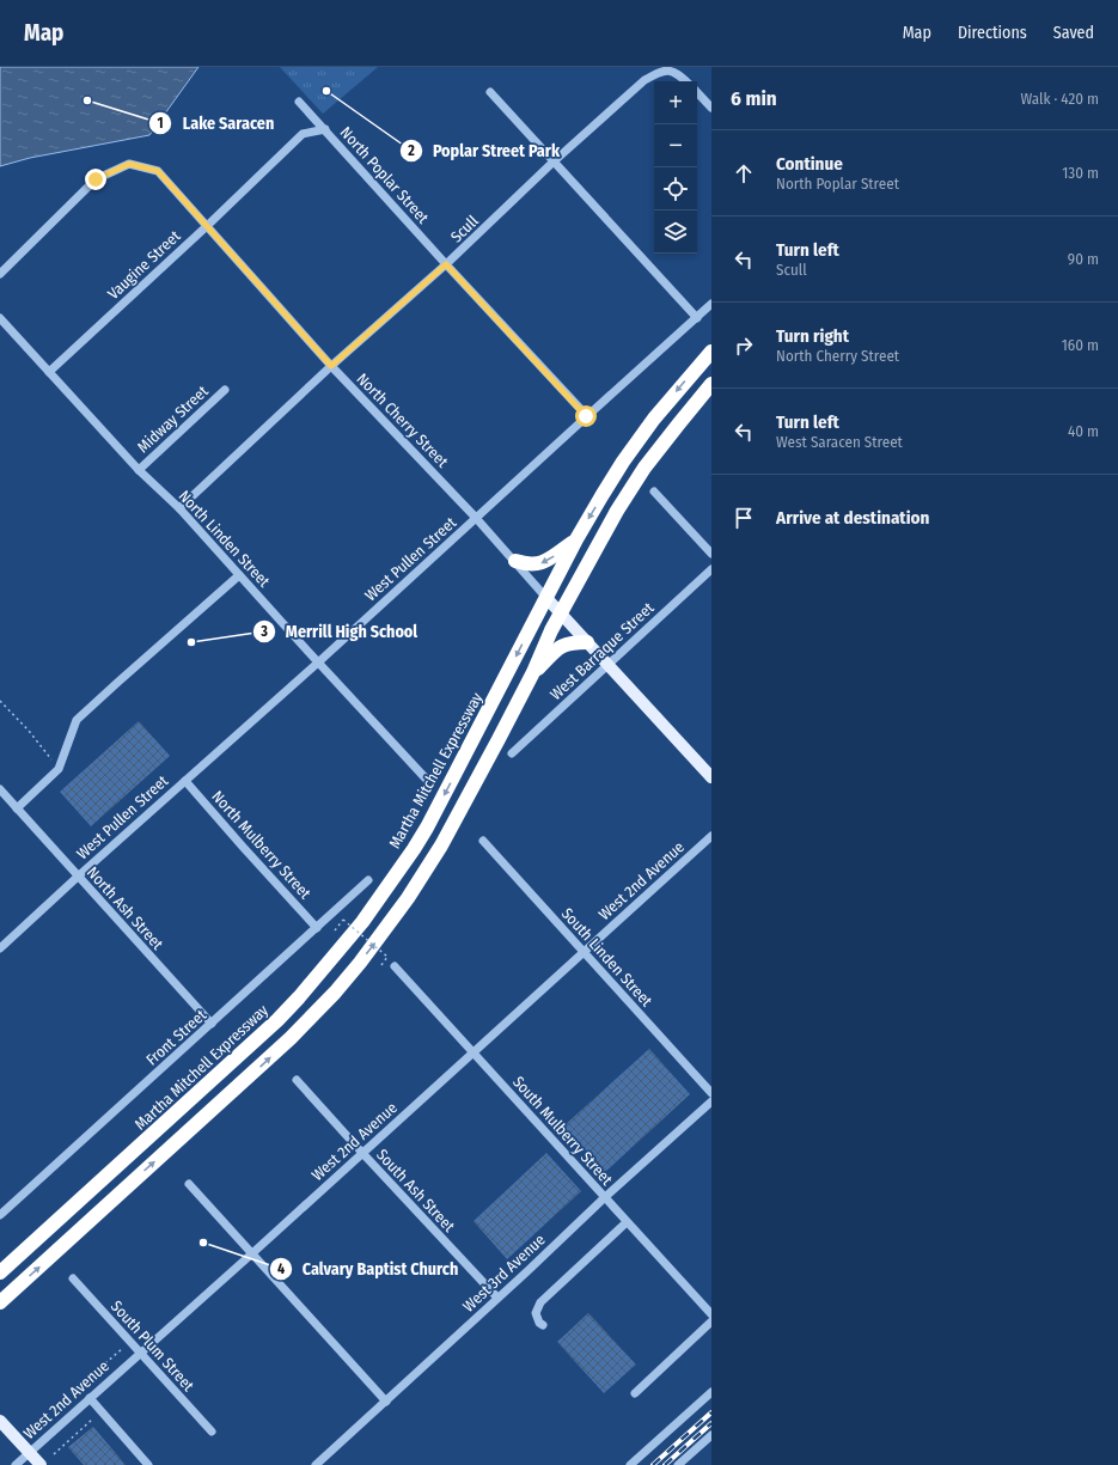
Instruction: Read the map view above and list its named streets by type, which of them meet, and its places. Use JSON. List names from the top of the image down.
{
  "streets": {
    "highway": ["Martha Mitchell Expressway"],
    "main road": ["North Cherry Street"],
    "street": [
      "North Poplar Street",
      "Scull",
      "Vaugine Street",
      "Midway Street",
      "North Linden Street",
      "West Pullen Street",
      "West Barraque Street",
      "North Mulberry Street",
      "West 2nd Avenue",
      "North Ash Street",
      "South Linden Street",
      "Front Street",
      "South Mulberry Street",
      "South Ash Street",
      "West 3rd Avenue",
      "South Plum Street"
    ]
  },
  "crossings": [
    ["North Poplar Street", "Scull"],
    ["North Poplar Street", "Vaugine Street"],
    ["North Poplar Street", "West Pullen Street"],
    ["Scull", "North Cherry Street"],
    ["Scull", "North Linden Street"],
    ["Vaugine Street", "North Cherry Street"],
    ["Vaugine Street", "North Linden Street"],
    ["Midway Street", "North Linden Street"],
    ["North Cherry Street", "West Pullen Street"],
    ["North Cherry Street", "West Barraque Street"],
    ["North Cherry Street", "Martha Mitchell Expressway"],
    ["North Linden Street", "West Pullen Street"],
    ["West Pullen Street", "North Mulberry Street"],
    ["West Pullen Street", "North Ash Street"],
    ["North Mulberry Street", "Front Street"],
    ["West 2nd Avenue", "South Linden Street"],
    ["West 2nd Avenue", "South Mulberry Street"],
    ["West 2nd Avenue", "South Ash Street"],
    ["West 2nd Avenue", "South Plum Street"],
    ["North Ash Street", "Front Street"],
    ["South Mulberry Street", "West 3rd Avenue"],
    ["South Ash Street", "West 3rd Avenue"]
  ],
  "places": [
    "Poplar Street Park",
    "Lake Saracen",
    "Merrill High School",
    "Calvary Baptist Church"
  ],
  "page": {
    "header": "Map",
    "nav": ["Map", "Directions", "Saved"],
    "heading": ["6 min", "Walk · 420 m"],
    "map_buttons": ["+", "−"],
    "list": [
      ["Continue", "North Poplar Street", "130 m"],
      ["Turn left", "Scull", "90 m"],
      ["Turn right", "North Cherry Street", "160 m"],
      ["Turn left", "West Saracen Street", "40 m"],
      "Arrive at destination"
    ]
  }
}
